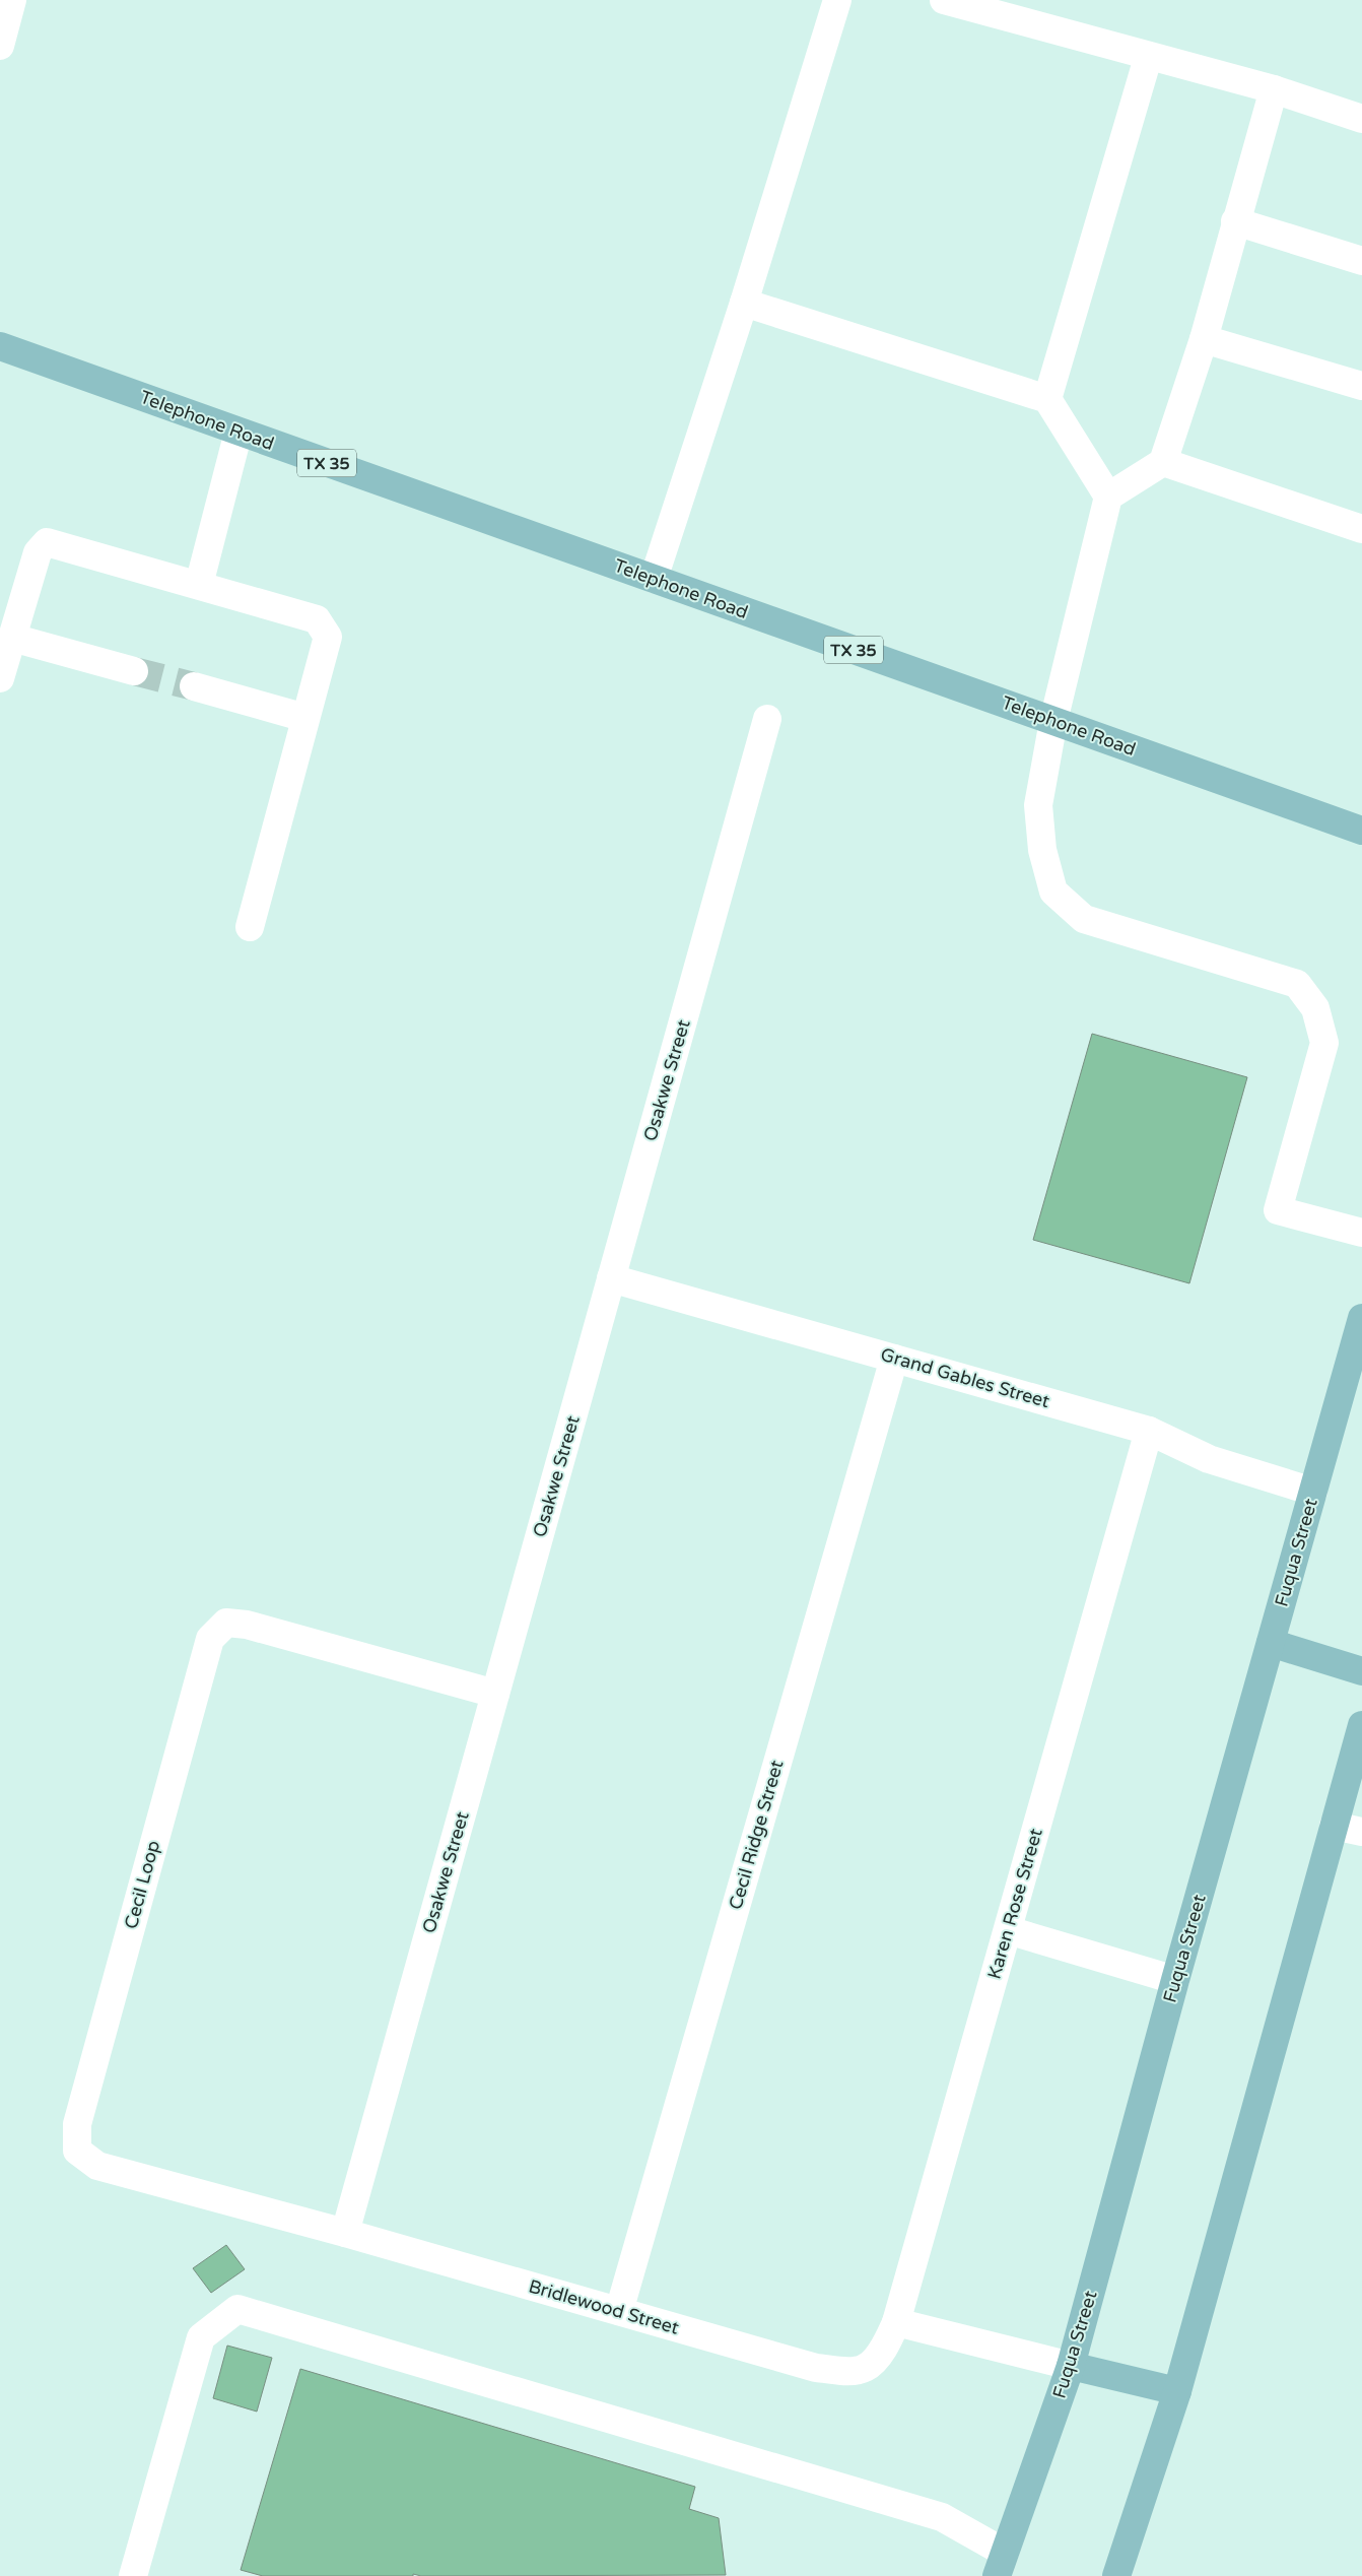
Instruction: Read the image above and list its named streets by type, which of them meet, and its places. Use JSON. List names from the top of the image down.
{
  "streets": {
    "main road": ["Telephone Road", "TX 35", "Fuqua Street"],
    "street": [
      "Osakwe Street",
      "Grand Gables Street",
      "Cecil Ridge Street",
      "Cecil Loop",
      "Karen Rose Street",
      "Bridlewood Street"
    ]
  },
  "crossings": [
    ["Osakwe Street", "Grand Gables Street"],
    ["Osakwe Street", "Cecil Loop"],
    ["Osakwe Street", "Bridlewood Street"],
    ["Grand Gables Street", "Fuqua Street"],
    ["Grand Gables Street", "Cecil Ridge Street"],
    ["Grand Gables Street", "Karen Rose Street"],
    ["Cecil Ridge Street", "Bridlewood Street"],
    ["Cecil Loop", "Bridlewood Street"],
    ["Karen Rose Street", "Bridlewood Street"]
  ]
}
